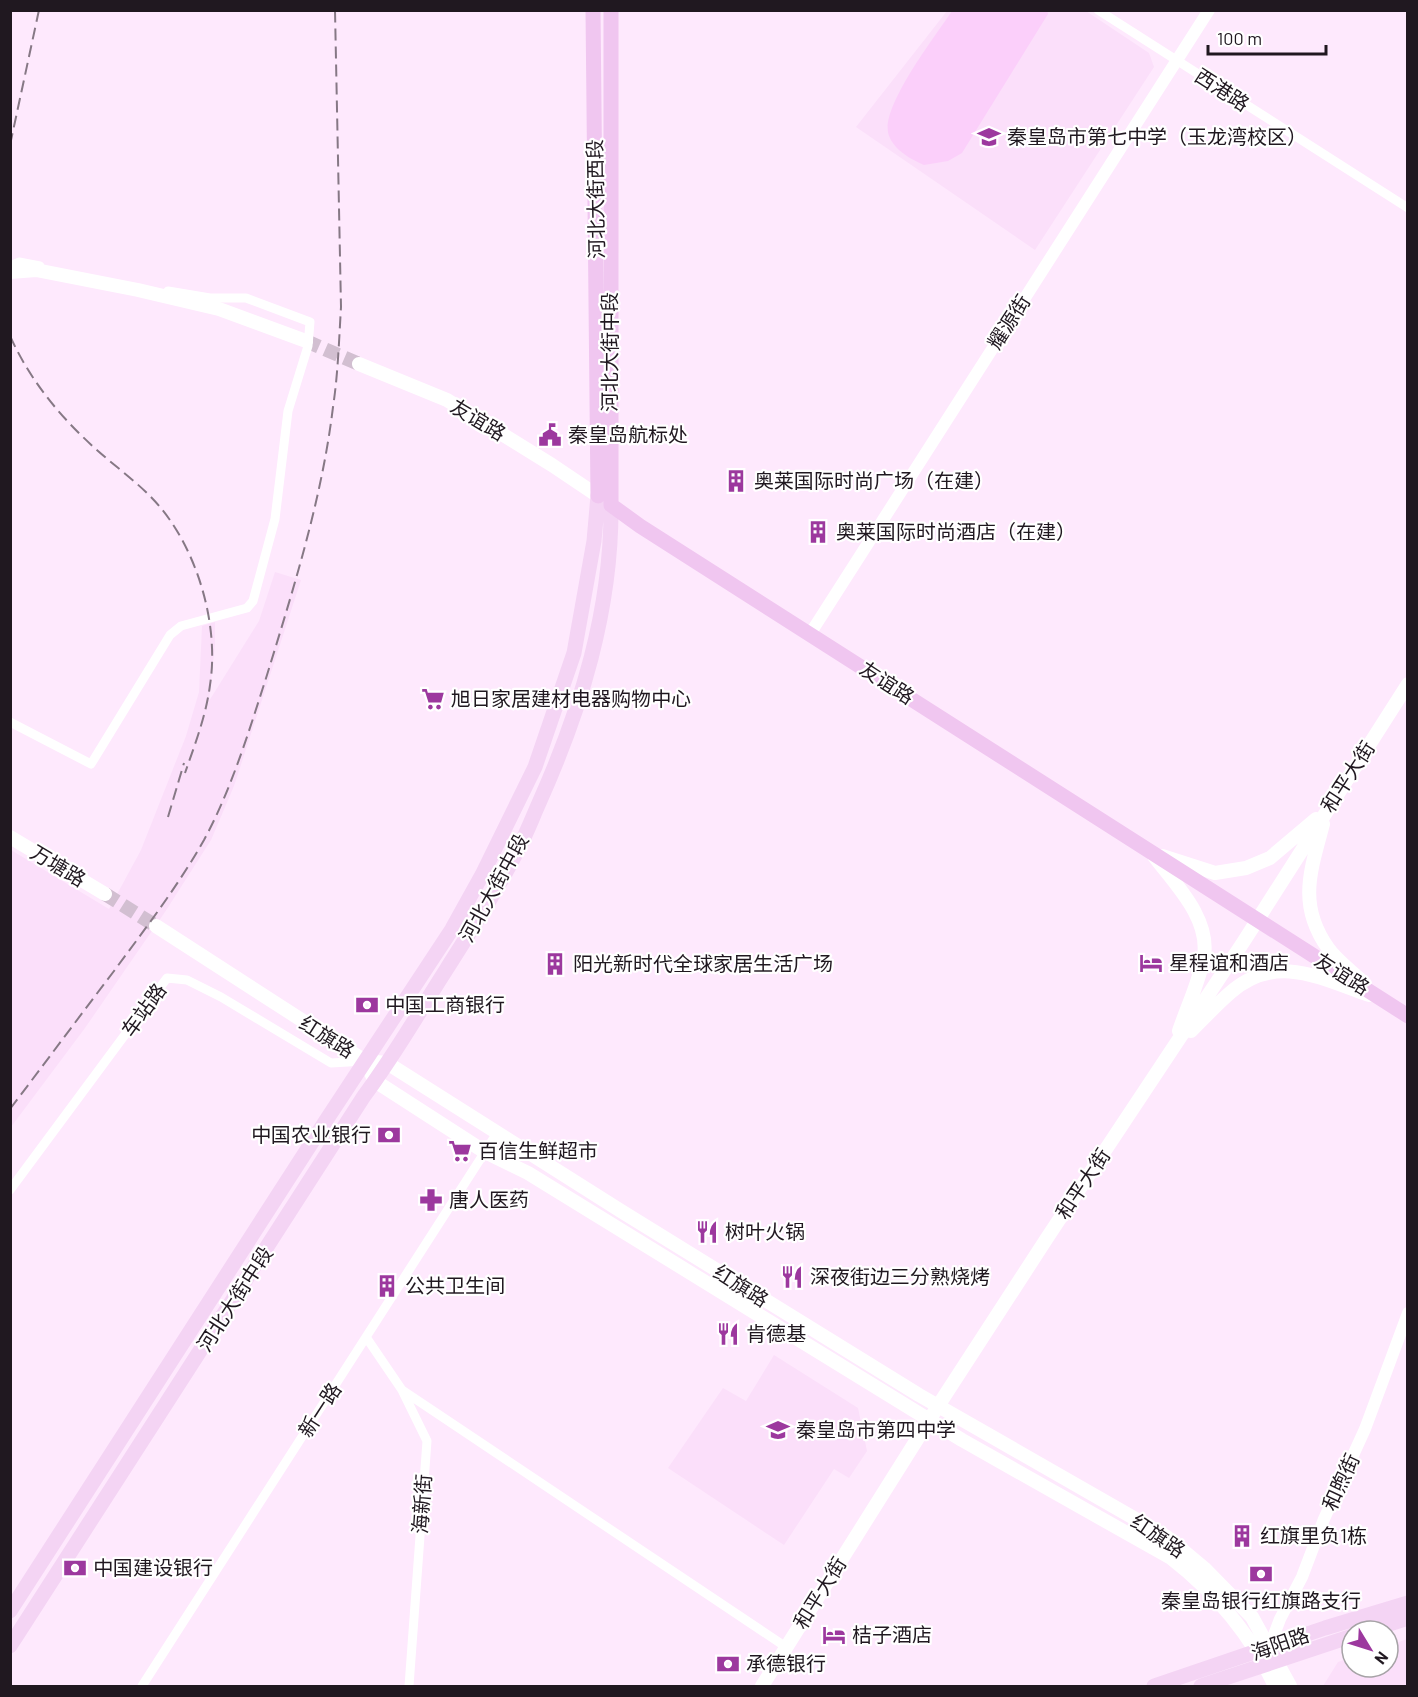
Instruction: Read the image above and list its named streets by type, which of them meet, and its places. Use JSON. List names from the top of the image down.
{
  "streets": {
    "highway": ["河北大街西段", "河北大街中段", "友谊路"],
    "main road": [
      "和平大街",
      "万塘路",
      "红旗路",
      "海阳路"
    ],
    "street": [
      "西港路",
      "耀源街",
      "车站路",
      "新一路",
      "和煦街",
      "海新街"
    ]
  },
  "crossings": [
    ["西港路", "耀源街"],
    ["河北大街西段", "河北大街中段"],
    ["河北大街西段", "友谊路"],
    ["耀源街", "友谊路"],
    ["河北大街中段", "友谊路"],
    ["河北大街中段", "红旗路"],
    ["友谊路", "和平大街"],
    ["和平大街", "红旗路"],
    ["车站路", "红旗路"],
    ["红旗路", "新一路"],
    ["红旗路", "和煦街"],
    ["红旗路", "海阳路"],
    ["新一路", "海新街"],
    ["和煦街", "海阳路"]
  ],
  "places": {
    "school or university": ["秦皇岛市第七中学（玉龙湾校区）", "秦皇岛市第四中学"],
    "public building": ["秦皇岛航标处"],
    "building": [
      "奥莱国际时尚广场（在建）",
      "奥莱国际时尚酒店（在建）",
      "阳光新时代全球家居生活广场",
      "公共卫生间",
      "红旗里负1栋"
    ],
    "supermarket": ["旭日家居建材电器购物中心", "百信生鲜超市"],
    "hotel": ["星程谊和酒店", "桔子酒店"],
    "bank": [
      "中国工商银行",
      "中国农业银行",
      "中国建设银行",
      "秦皇岛银行红旗路支行",
      "承德银行"
    ],
    "pharmacy": ["唐人医药"],
    "restaurant": ["树叶火锅", "深夜街边三分熟烧烤", "肯德基"]
  },
  "scale_bar": "100 m",
  "north": "bottom right"
}
